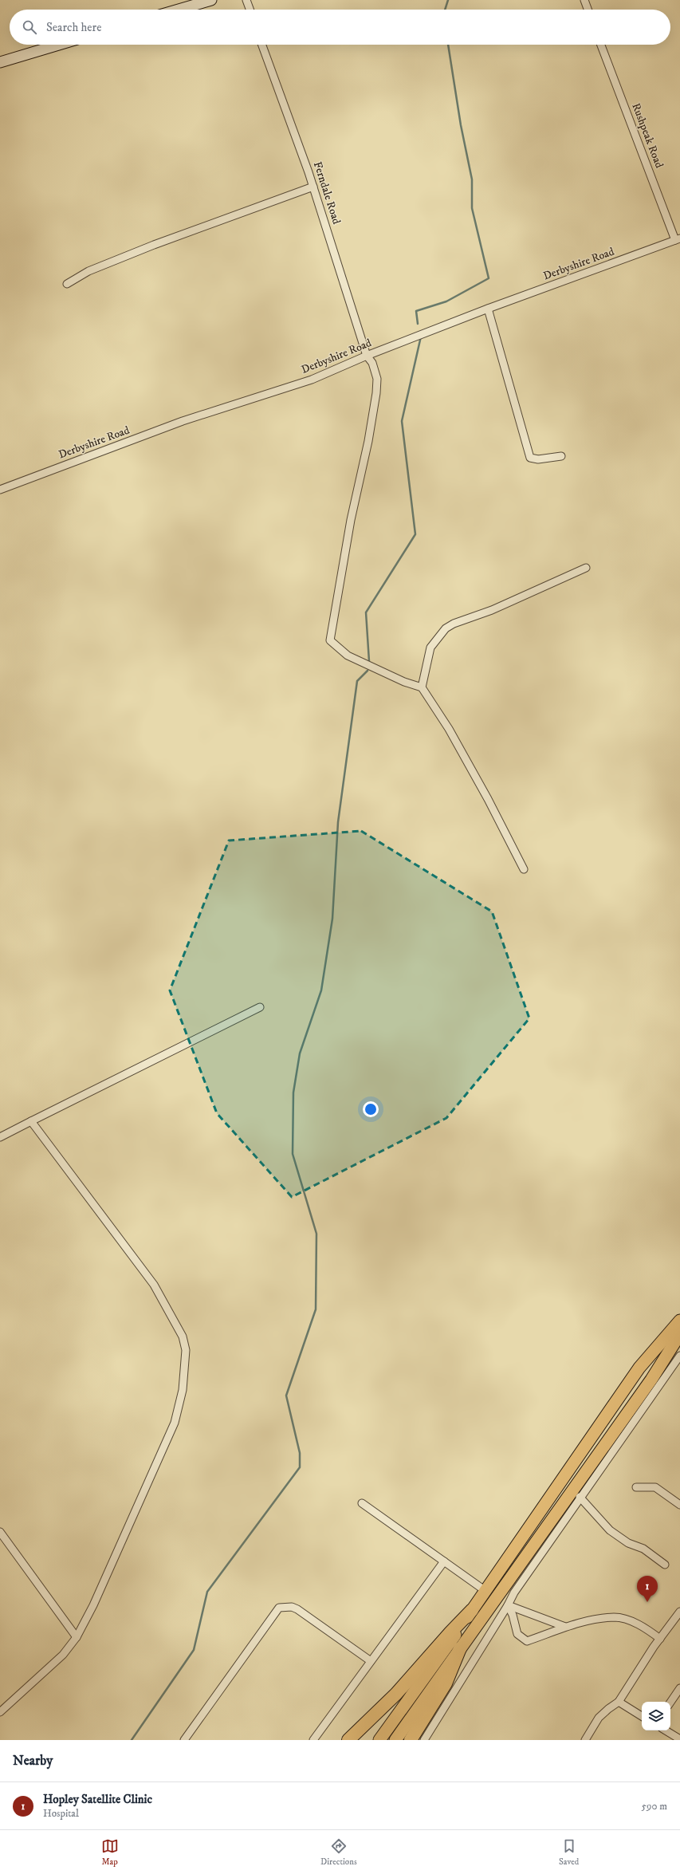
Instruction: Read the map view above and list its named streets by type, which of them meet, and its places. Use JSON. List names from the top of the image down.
{
  "streets": {
    "street": ["Rushpeak Road", "Ferndale Road", "Derbyshire Road"]
  },
  "crossings": [
    ["Rushpeak Road", "Derbyshire Road"],
    ["Ferndale Road", "Derbyshire Road"]
  ],
  "page": {
    "search": "Search here",
    "pins": "1",
    "heading": "Nearby",
    "list": [
      {
        "mark": "1",
        "name": "Hopley Satellite Clinic",
        "note": "Hospital",
        "value": "590 m"
      }
    ],
    "nav": ["Map", "Directions", "Saved"]
  }
}
